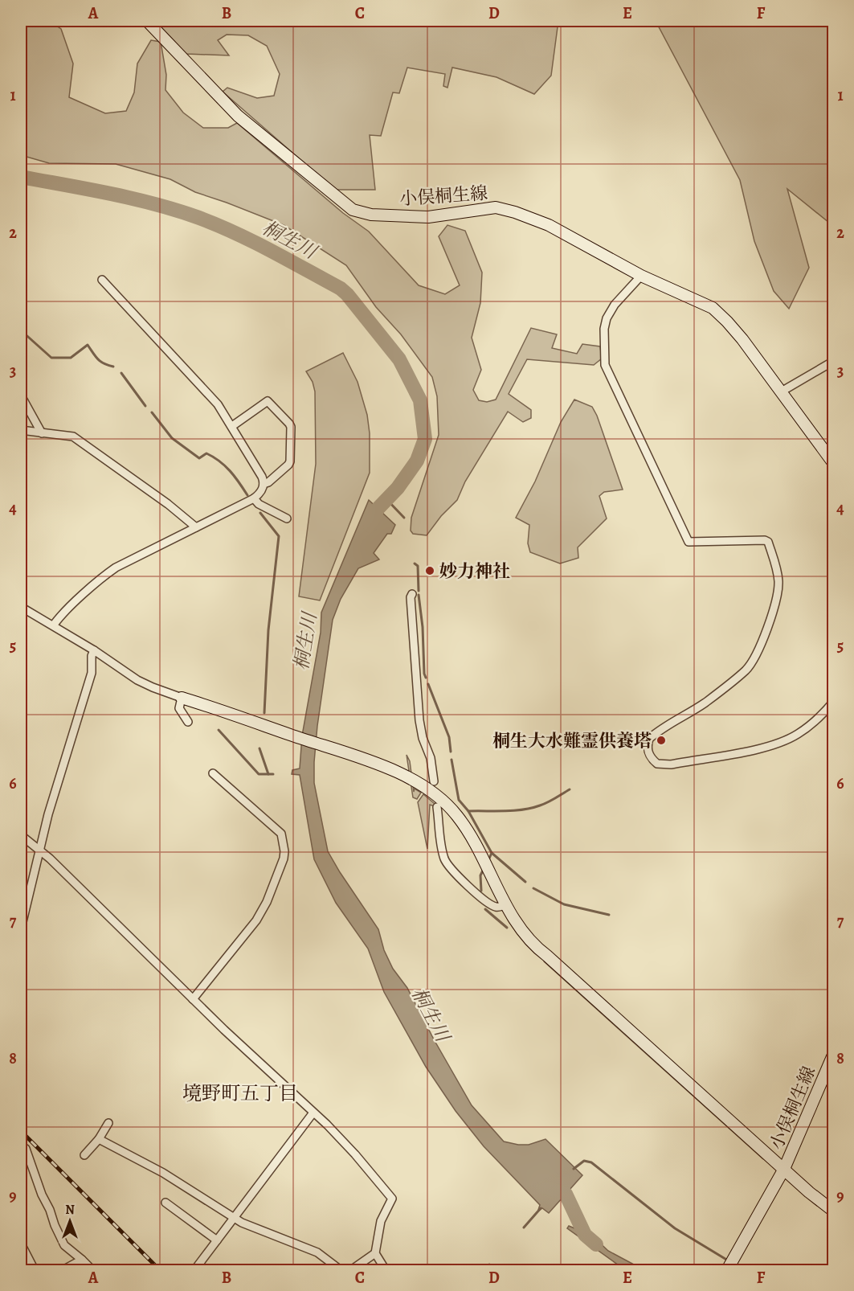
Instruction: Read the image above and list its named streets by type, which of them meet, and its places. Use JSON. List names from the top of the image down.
{
  "streets": {
    "main road": ["小俣桐生線"]
  },
  "districts": ["境野町五丁目"],
  "water": ["桐生川"],
  "places": ["妙力神社", "桐生大水難霊供養塔"],
  "north": "top",
  "grid": {
    "columns": [
      "A",
      "B",
      "C",
      "D",
      "E",
      "F"
    ],
    "rows": [
      "1",
      "2",
      "3",
      "4",
      "5",
      "6",
      "7",
      "8",
      "9"
    ]
  }
}
